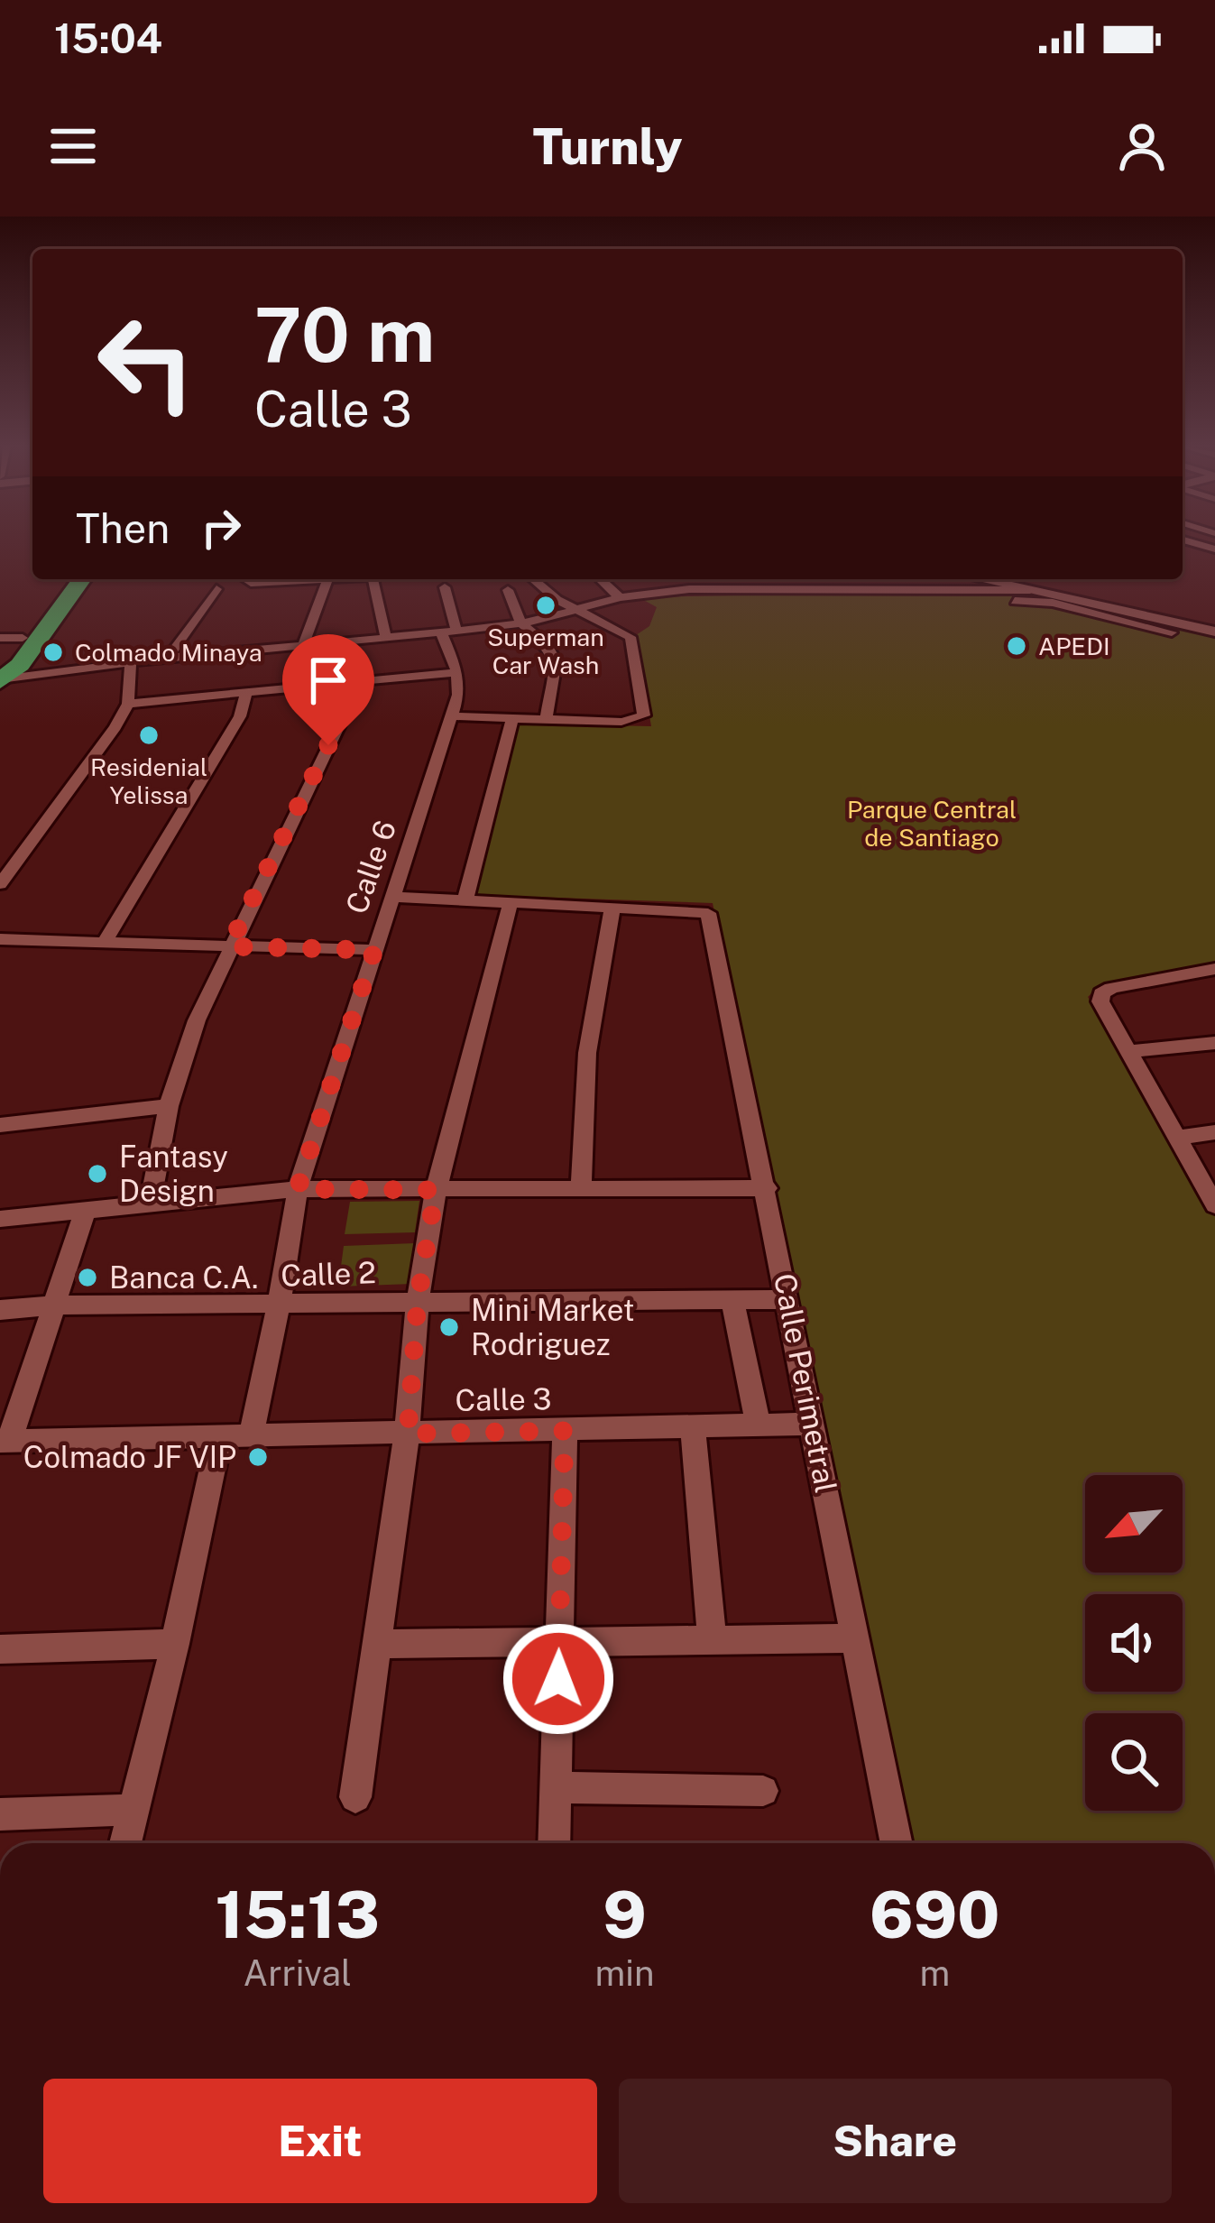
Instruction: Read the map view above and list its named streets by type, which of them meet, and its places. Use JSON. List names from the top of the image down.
{
  "streets": {
    "street": [
      "Calle 6",
      "Calle 2",
      "Calle Perimetral",
      "Calle 3"
    ]
  },
  "crossings": [
    ["Calle 6", "Calle 2"],
    ["Calle 6", "Calle 3"],
    ["Calle 2", "Calle Perimetral"],
    ["Calle Perimetral", "Calle 3"]
  ],
  "parks": ["Parque Central de Santiago"],
  "places": [
    "Superman Car Wash",
    "APEDI",
    "Colmado Minaya",
    "Residenial Yelissa",
    "Fantasy Design",
    "Banca C.A.",
    "Mini Market Rodriguez",
    "Colmado JF VIP"
  ],
  "north": "bottom left",
  "page": {
    "status": "15:04",
    "header": "Turnly",
    "turn": ["70 m", "Calle 3"],
    "then": "Then",
    "eta": [
      "15:13",
      "Arrival",
      "9",
      "min",
      "690",
      "m"
    ],
    "buttons": ["Exit", "Share"]
  }
}
